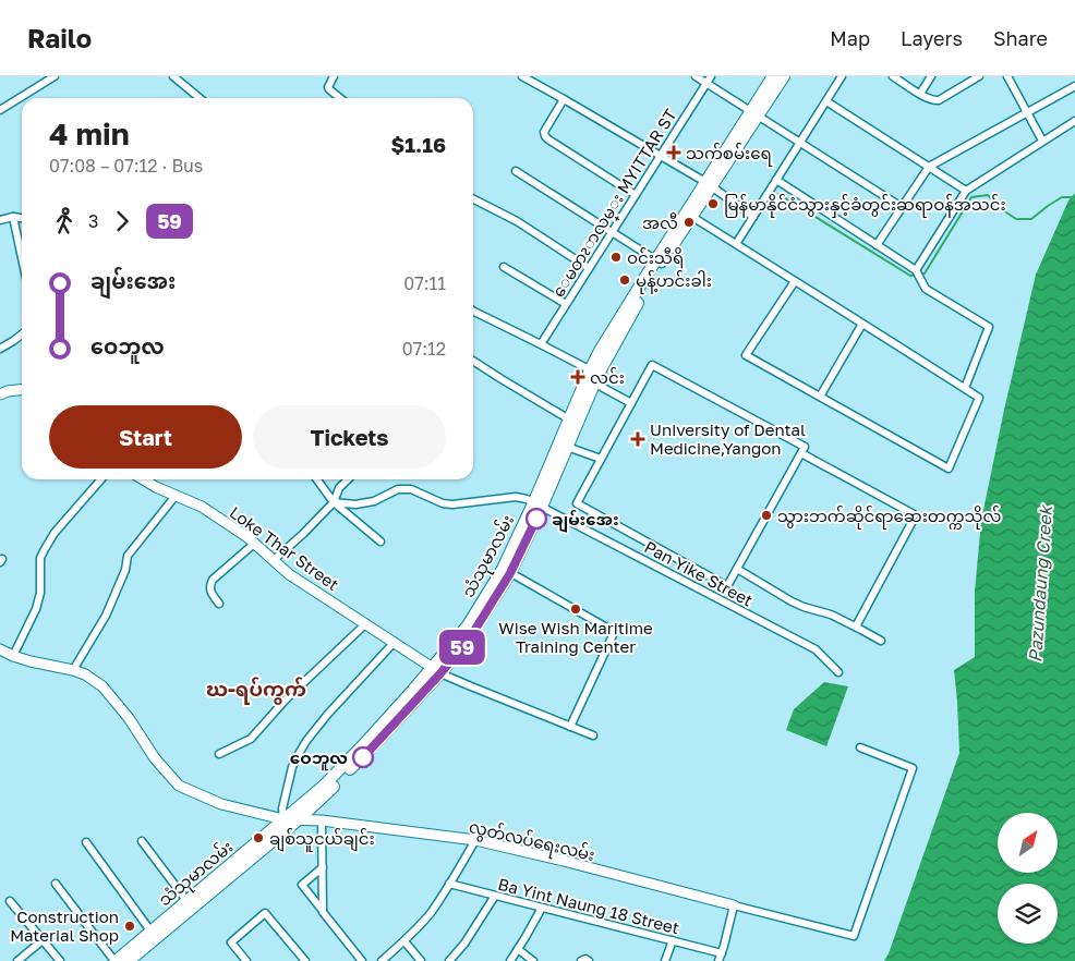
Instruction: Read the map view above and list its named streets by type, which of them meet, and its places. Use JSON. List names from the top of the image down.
{
  "streets": {
    "main road": ["သံသုမာလမ်း"],
    "street": [
      "ေမတၩာလမ္း MYITTAR ST",
      "Loke Thar Street",
      "Pan Yike Street",
      "လွတ်လပ်ရေးလမ်း",
      "Ba Yint Naung 18 Street"
    ]
  },
  "crossings": [
    ["Loke Thar Street", "သံသုမာလမ်း"],
    ["သံသုမာလမ်း", "Pan Yike Street"],
    ["သံသုမာလမ်း", "လွတ်လပ်ရေးလမ်း"]
  ],
  "districts": ["ဃ-ရပ်ကွက်"],
  "water": ["Pazundaung Creek"],
  "places": {
    "health": ["သက်စမ်းရေ", "လင်း", "University of Dental Medicine,Yangon"],
    "other": [
      "မြန်မာနိုင်ငံသွားနှင့်ခံတွင်းဆရာဝန်အသင်း",
      "အလီ",
      "ဝင်းသီရိ",
      "မုန့်ဟင်းခါး",
      "သွားဘက်‌ဆိုင်ရာဆေးတက္ကသိုလ်",
      "ချမ်းအေး",
      "Wise Wish Maritime Training Center",
      "ဝေဘူလ",
      "ချစ်သူငယ်ချင်း",
      "Construction Material Shop"
    ]
  },
  "lines": ["bus line 59"],
  "north": "top right",
  "page": {
    "header": "Railo",
    "nav": ["Map", "Layers", "Share"],
    "on_map": "59",
    "heading": ["4 min", "07:08 – 07:12 · Bus", "$1.16"],
    "legs": ["3", "59"],
    "list": [
      {
        "name": "ချမ်းအေး",
        "value": "07:11"
      },
      {
        "name": "ဝေဘူလ",
        "value": "07:12"
      }
    ],
    "buttons": ["Start", "Tickets"]
  }
}
